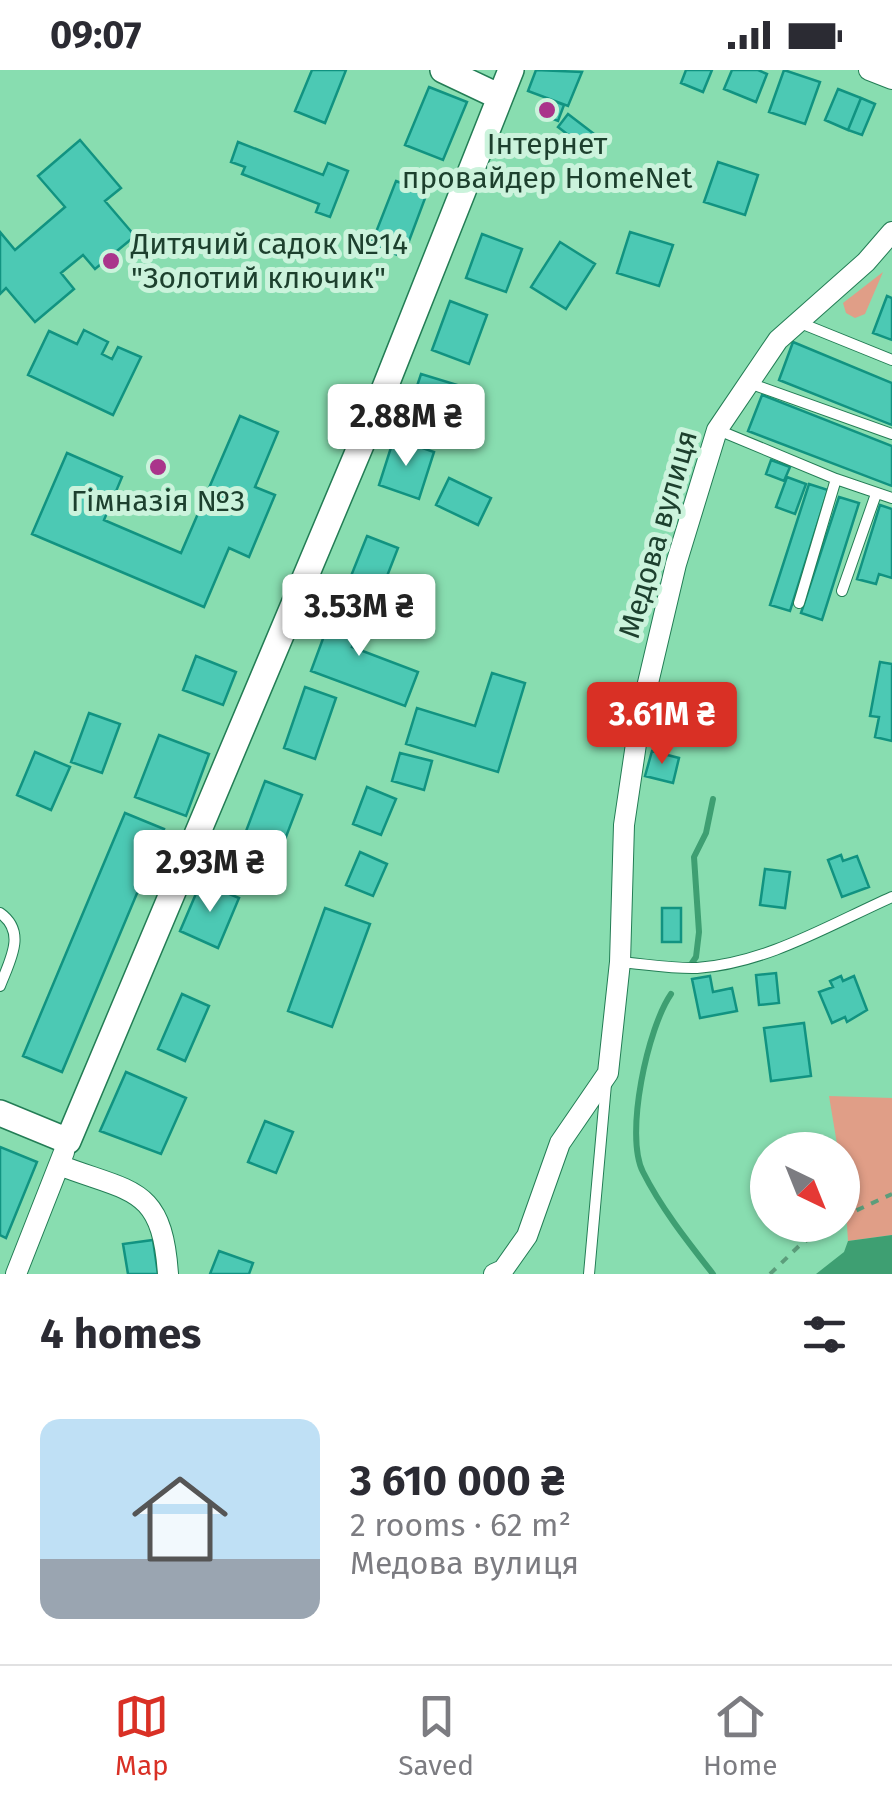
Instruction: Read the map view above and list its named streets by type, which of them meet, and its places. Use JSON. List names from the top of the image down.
{
  "streets": {
    "street": ["Медова вулиця"]
  },
  "places": ["Інтернет провайдер HomeNet", "Дитячий садок №14 \"Золотий ключик\"", "Гімназія №3"],
  "north": "bottom right",
  "page": {
    "status": "09:07",
    "price": [
      "2.88M ₴",
      "3.53M ₴",
      "3.61M ₴",
      "2.93M ₴"
    ],
    "heading": "4 homes",
    "list": [
      {
        "name": "3 610 000 ₴",
        "note": "2 rooms · 62 m² · Медова вулиця"
      }
    ],
    "tabs": ["Map", "Saved", "Home"]
  }
}
